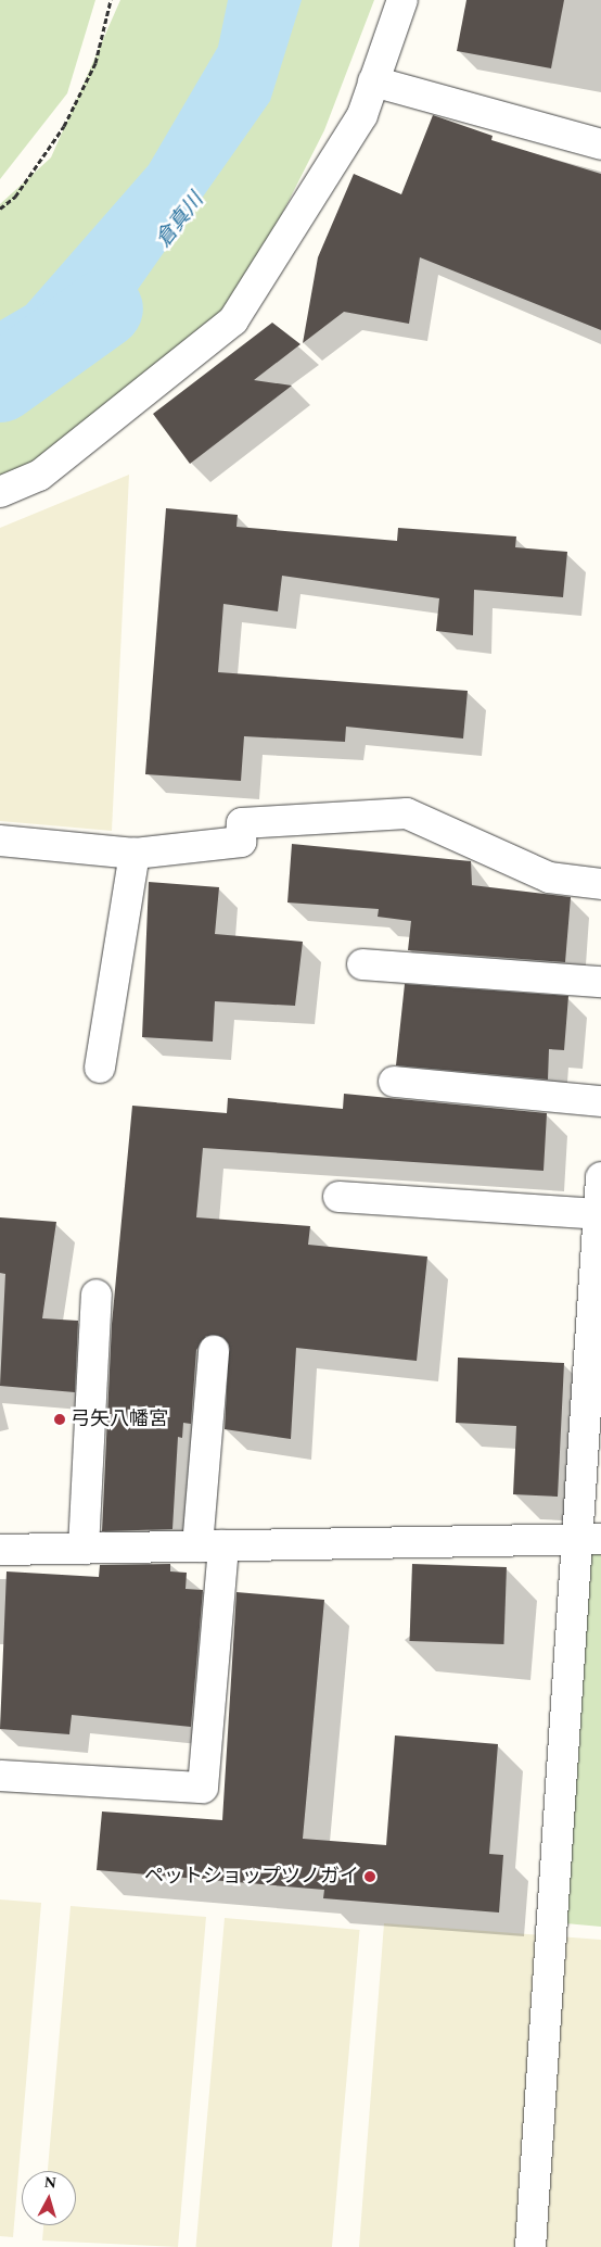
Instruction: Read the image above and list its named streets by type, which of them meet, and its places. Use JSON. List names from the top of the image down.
{
  "water": ["倉真川"],
  "places": ["弓矢八幡宮", "ペットショップツノガイ"],
  "north": "top"
}
